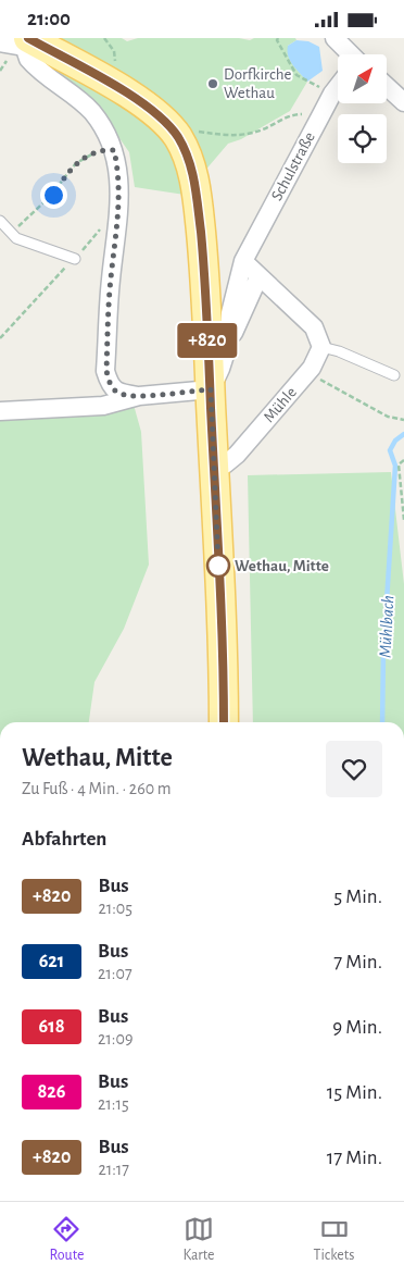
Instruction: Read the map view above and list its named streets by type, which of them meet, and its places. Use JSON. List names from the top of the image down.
{
  "streets": {
    "street": ["Schulstraße", "Mühle"]
  },
  "water": ["Mühlbach"],
  "places": ["Dorfkirche Wethau", "Wethau, Mitte"],
  "lines": ["bus line +820"],
  "north": "top right",
  "page": {
    "status": "21:00",
    "on_map": "+820",
    "heading": [
      ["Wethau, Mitte", "Zu Fuß · 4 Min. · 260 m"],
      "Abfahrten"
    ],
    "list": [
      {
        "mark": "+820",
        "name": "Bus",
        "note": "21:05",
        "value": "5 Min."
      },
      {
        "mark": "621",
        "name": "Bus",
        "note": "21:07",
        "value": "7 Min."
      },
      {
        "mark": "618",
        "name": "Bus",
        "note": "21:09",
        "value": "9 Min."
      },
      {
        "mark": "826",
        "name": "Bus",
        "note": "21:15",
        "value": "15 Min."
      },
      {
        "mark": "+820",
        "name": "Bus",
        "note": "21:17",
        "value": "17 Min."
      }
    ],
    "tabs": ["Route", "Karte", "Tickets"]
  }
}
